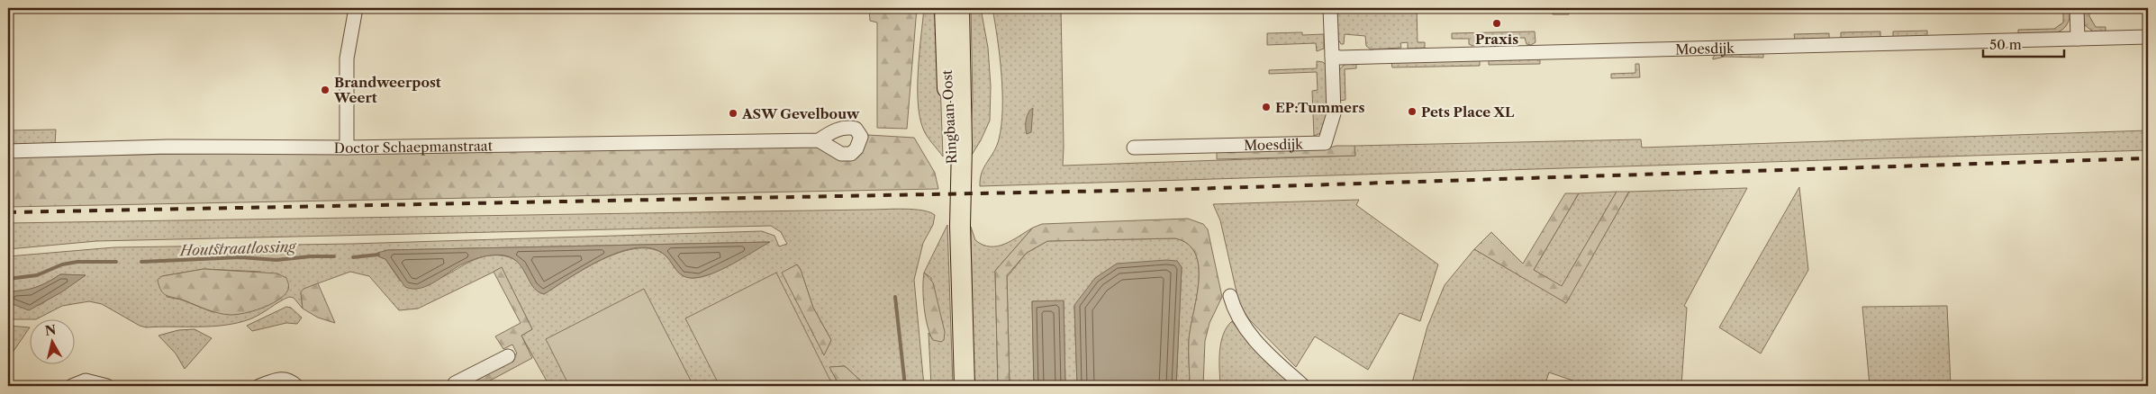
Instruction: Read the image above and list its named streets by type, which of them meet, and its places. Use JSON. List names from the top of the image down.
{
  "streets": {
    "main road": ["Ringbaan Oost"],
    "street": ["Moesdijk", "Doctor Schaepmanstraat"]
  },
  "water": ["Houtstraatlossing"],
  "places": [
    "Praxis",
    "Brandweerpost Weert",
    "EP:Tummers",
    "Pets Place XL",
    "ASW Gevelbouw"
  ],
  "scale_bar": "50 m",
  "north": "top"
}
